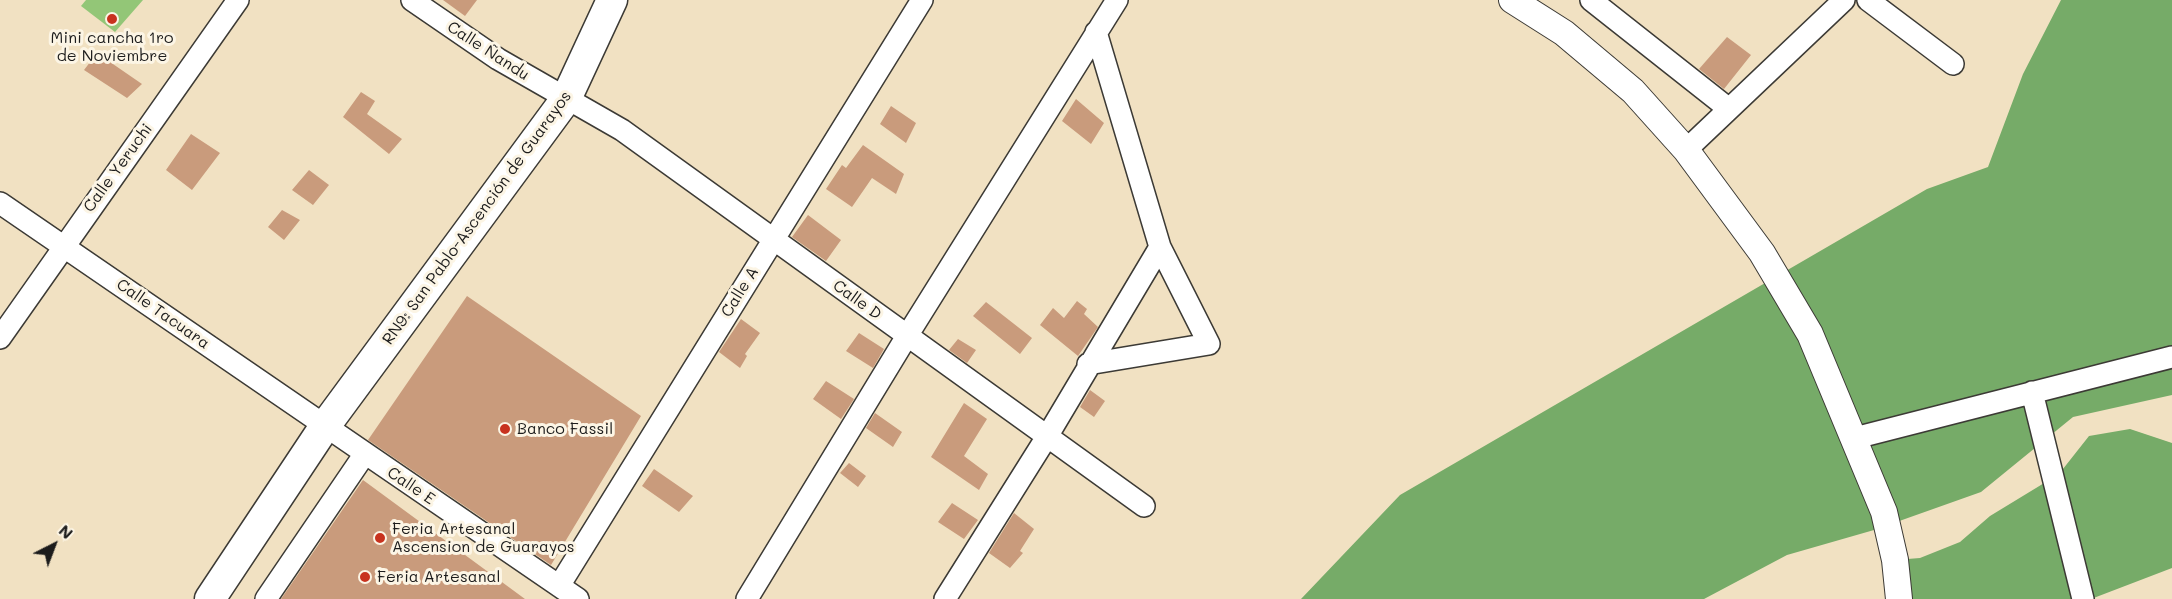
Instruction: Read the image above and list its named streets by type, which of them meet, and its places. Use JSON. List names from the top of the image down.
{
  "streets": {
    "highway": ["RN9: San Pablo-Ascención de Guarayos"],
    "street": [
      "Calle Ñandu",
      "Calle Yeruchi",
      "Calle A",
      "Calle D",
      "Calle Tacuara",
      "Calle E"
    ]
  },
  "crossings": [
    ["Calle Ñandu", "RN9: San Pablo-Ascención de Guarayos"],
    ["Calle Ñandu", "Calle D"],
    ["Calle Yeruchi", "Calle Tacuara"],
    ["RN9: San Pablo-Ascención de Guarayos", "Calle D"],
    ["RN9: San Pablo-Ascención de Guarayos", "Calle Tacuara"],
    ["Calle A", "Calle D"],
    ["Calle A", "Calle E"],
    ["Calle Tacuara", "Calle E"]
  ],
  "places": [
    "Mini cancha 1ro de Noviembre",
    "Banco Fassil",
    "Feria Artesanal Ascension de Guarayos",
    "Feria Artesanal"
  ],
  "north": "top right"
}
